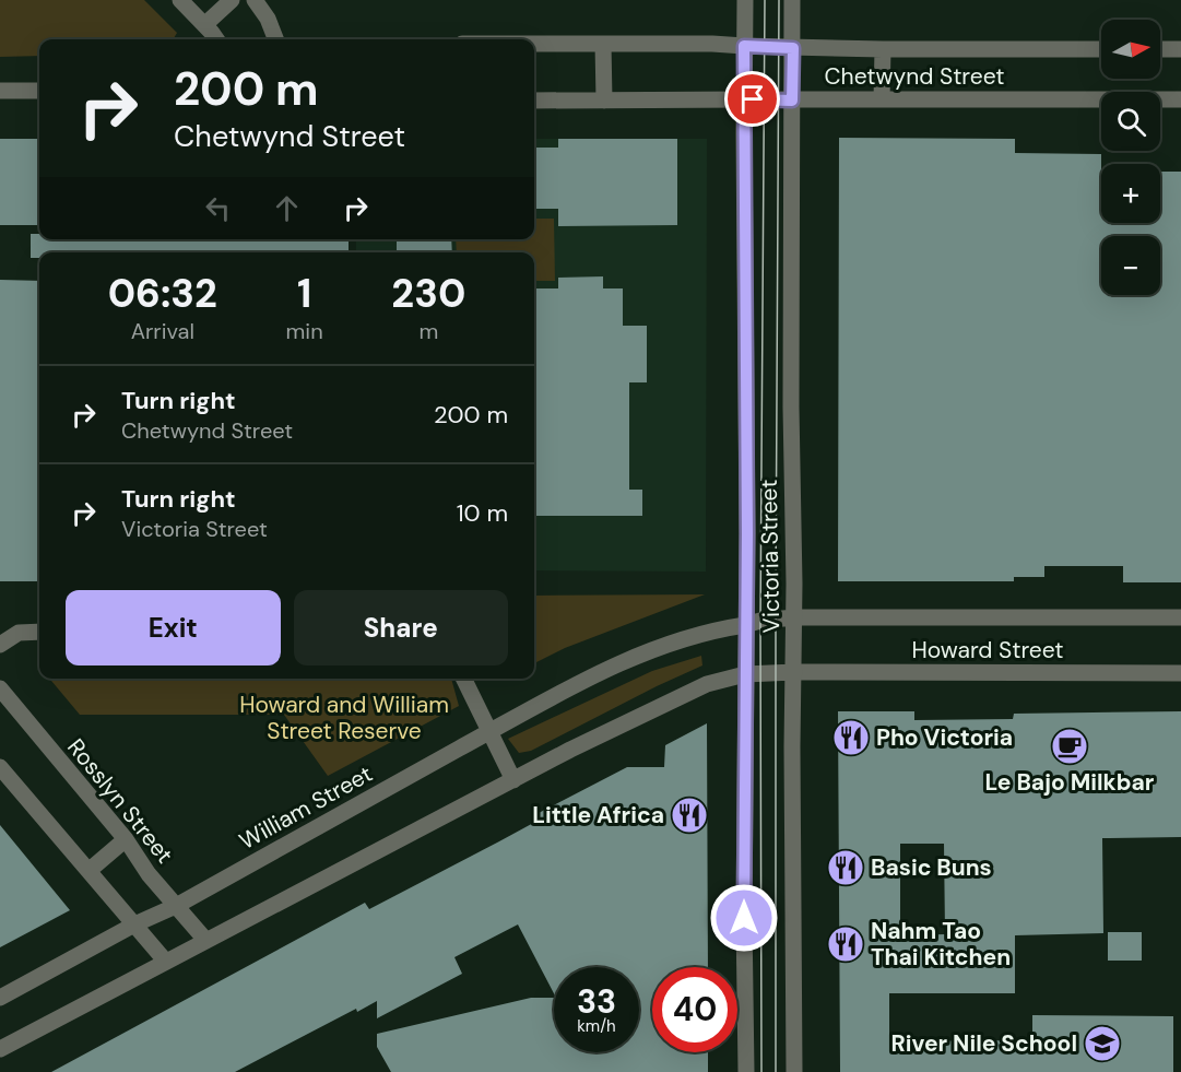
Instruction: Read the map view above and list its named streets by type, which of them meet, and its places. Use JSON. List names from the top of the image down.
{
  "streets": {
    "street": [
      "Chetwynd Street",
      "Victoria Street",
      "Howard Street",
      "Rosslyn Street",
      "William Street"
    ]
  },
  "crossings": [
    ["Chetwynd Street", "Victoria Street"],
    ["Victoria Street", "Howard Street"],
    ["Victoria Street", "William Street"],
    ["Howard Street", "William Street"],
    ["Rosslyn Street", "William Street"]
  ],
  "parks": ["Howard and William Street Reserve"],
  "places": {
    "restaurant": [
      "Pho Victoria",
      "Little Africa",
      "Basic Buns",
      "Nahm Tao Thai Kitchen"
    ],
    "cafe": ["Le Bajo Milkbar"],
    "school or university": ["River Nile School"]
  },
  "north": "right",
  "page": {
    "map_buttons": ["+", "−"],
    "turn": ["200 m", "Chetwynd Street"],
    "eta": [
      "06:32",
      "Arrival",
      "1",
      "min",
      "230",
      "m"
    ],
    "list": [
      {
        "name": "Turn right",
        "note": "Chetwynd Street",
        "value": "200 m"
      },
      {
        "name": "Turn right",
        "note": "Victoria Street",
        "value": "10 m"
      }
    ],
    "buttons": ["Exit", "Share"],
    "speed": "33 km/h",
    "limit": "40"
  }
}
